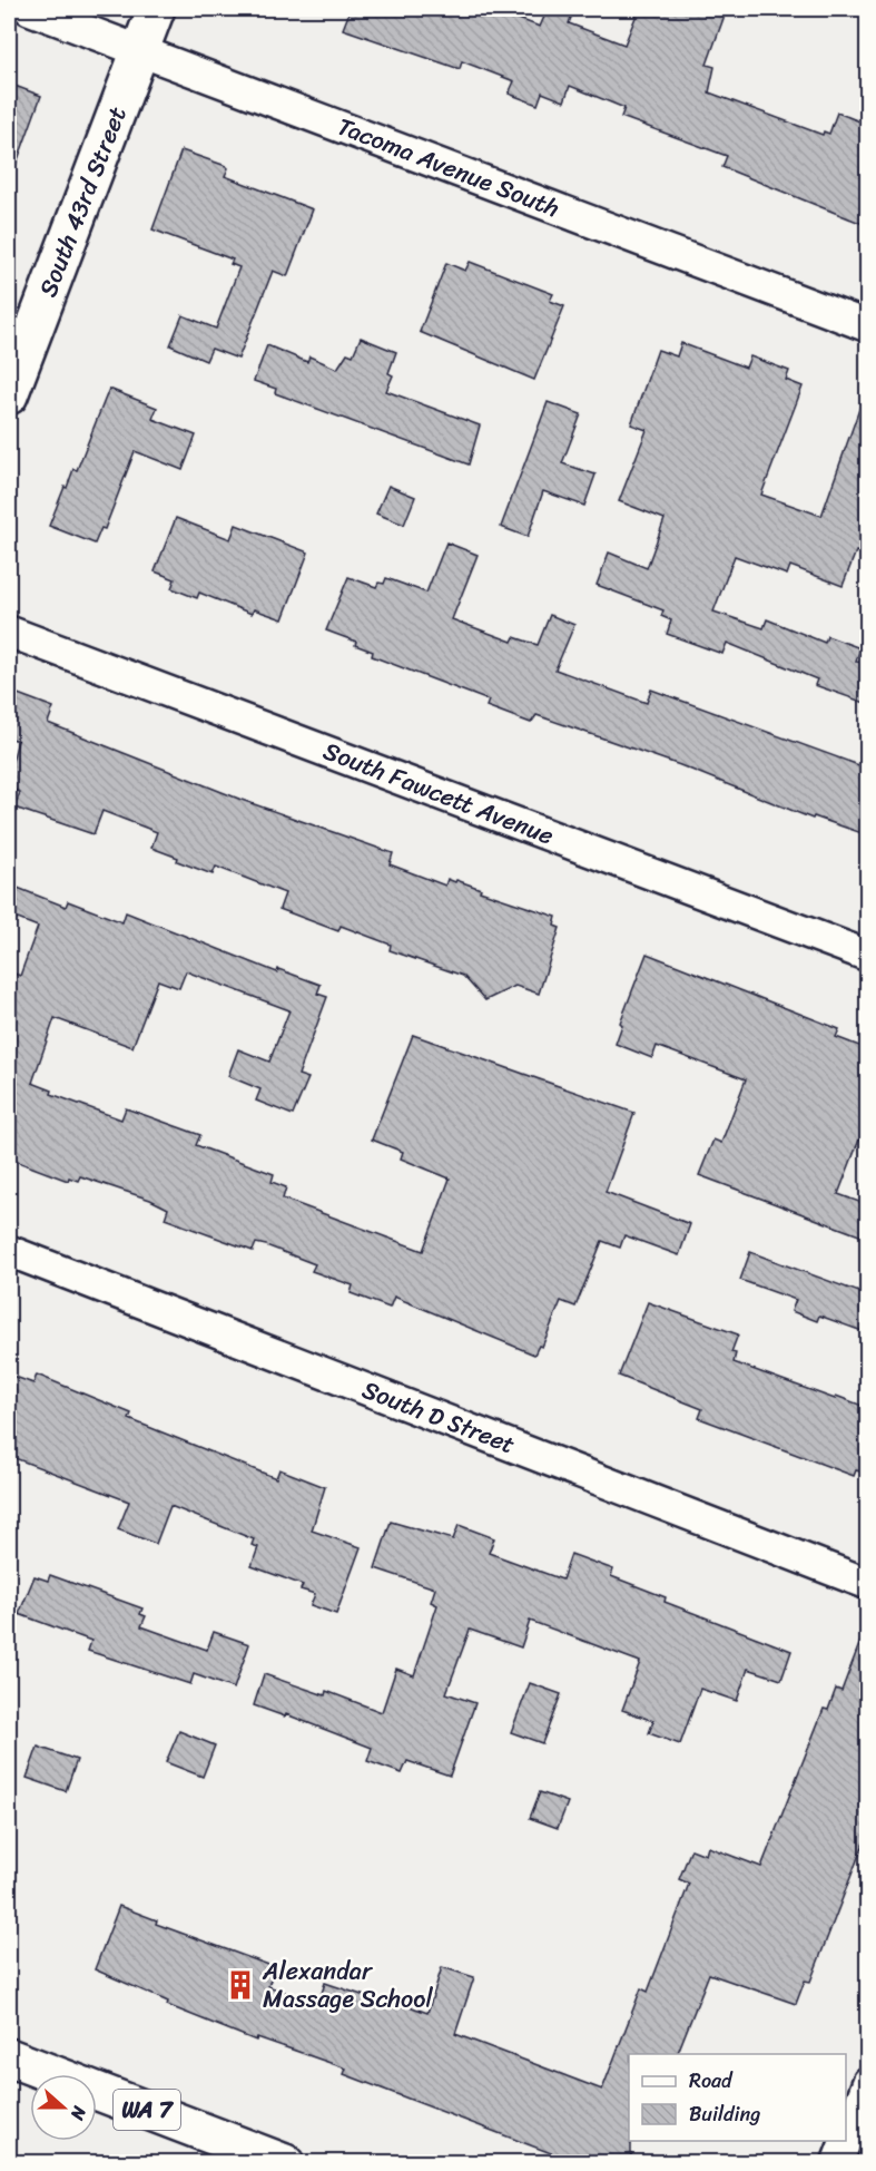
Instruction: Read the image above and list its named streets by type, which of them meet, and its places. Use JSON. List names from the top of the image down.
{
  "streets": {
    "street": [
      "Tacoma Avenue South",
      "South 43rd Street",
      "South Fawcett Avenue",
      "South D Street",
      "WA 7"
    ]
  },
  "crossings": [
    ["Tacoma Avenue South", "South 43rd Street"]
  ],
  "places": {
    "building": ["Alexandar Massage School"]
  },
  "legend": ["Road", "Building"],
  "north": "right"
}
